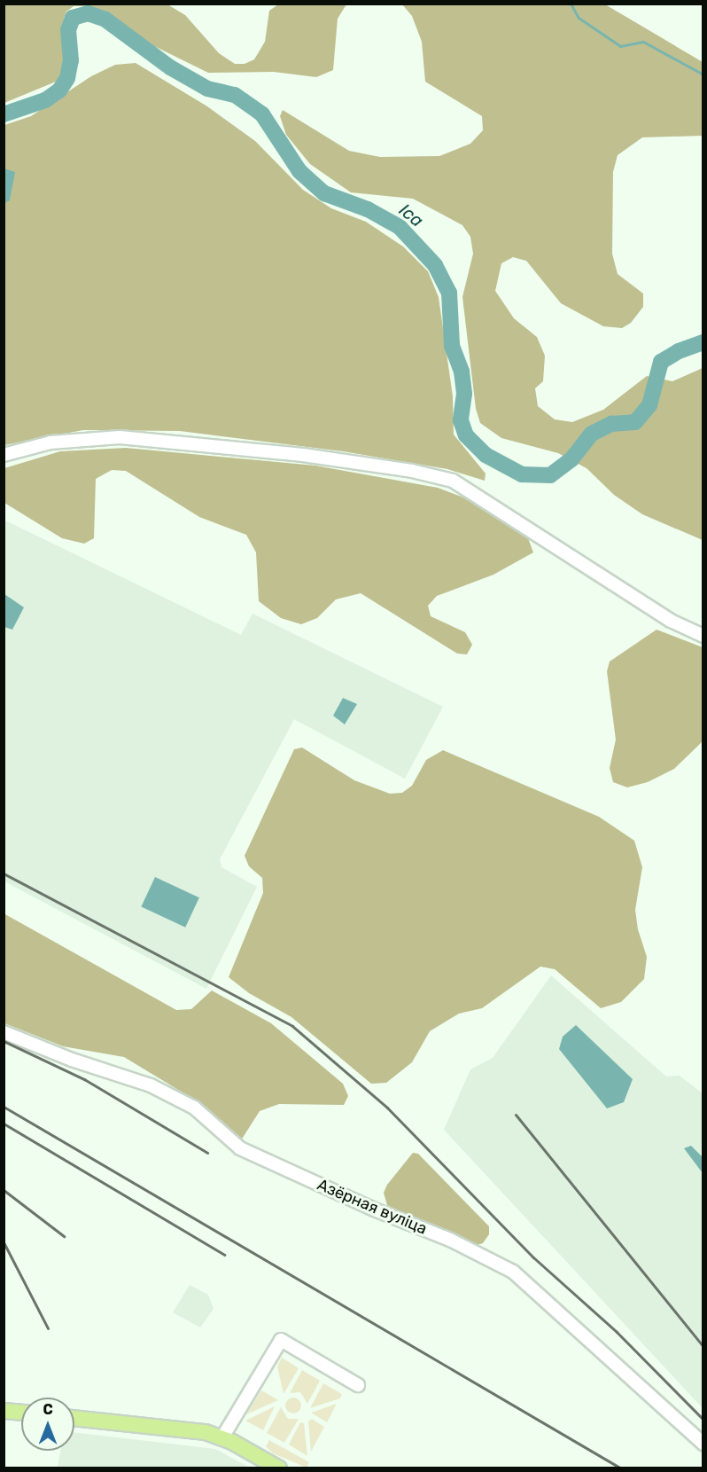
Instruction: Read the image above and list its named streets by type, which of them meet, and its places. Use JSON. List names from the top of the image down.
{
  "streets": {
    "street": ["Азёрная вуліца"]
  },
  "water": ["Іса"],
  "north": "top"
}
